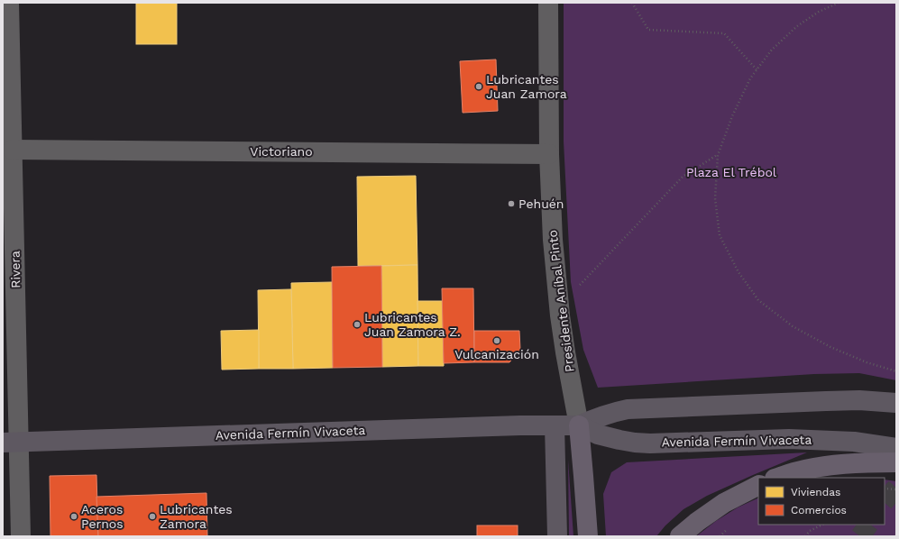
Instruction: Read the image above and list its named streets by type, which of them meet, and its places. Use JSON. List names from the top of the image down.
{
  "streets": {
    "main road": ["Avenida Fermín Vivaceta"],
    "street": ["Victoriano", "Rivera", "Presidente Aníbal Pinto"]
  },
  "crossings": [
    ["Victoriano", "Rivera"],
    ["Victoriano", "Presidente Aníbal Pinto"],
    ["Rivera", "Avenida Fermín Vivaceta"],
    ["Presidente Aníbal Pinto", "Avenida Fermín Vivaceta"]
  ],
  "parks": ["Plaza El Trébol"],
  "places": [
    "Lubricantes Juan Zamora",
    "Pehuén",
    "Lubricantes Juan Zamora Z.",
    "Vulcanización",
    "Aceros Pernos",
    "Lubricantes Zamora"
  ],
  "legend": ["Viviendas", "Comercios"]
}
